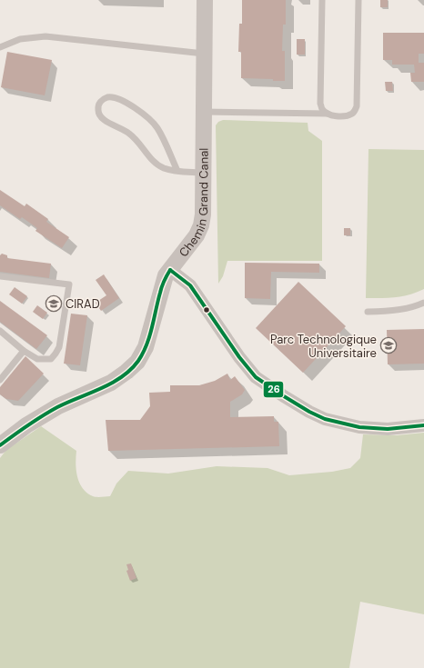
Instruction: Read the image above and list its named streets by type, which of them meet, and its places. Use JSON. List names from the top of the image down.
{
  "streets": {
    "street": ["Chemin Grand Canal"]
  },
  "places": {
    "school or university": ["CIRAD", "Parc Technologique Universitaire"]
  },
  "lines": ["transit line 26"]
}
